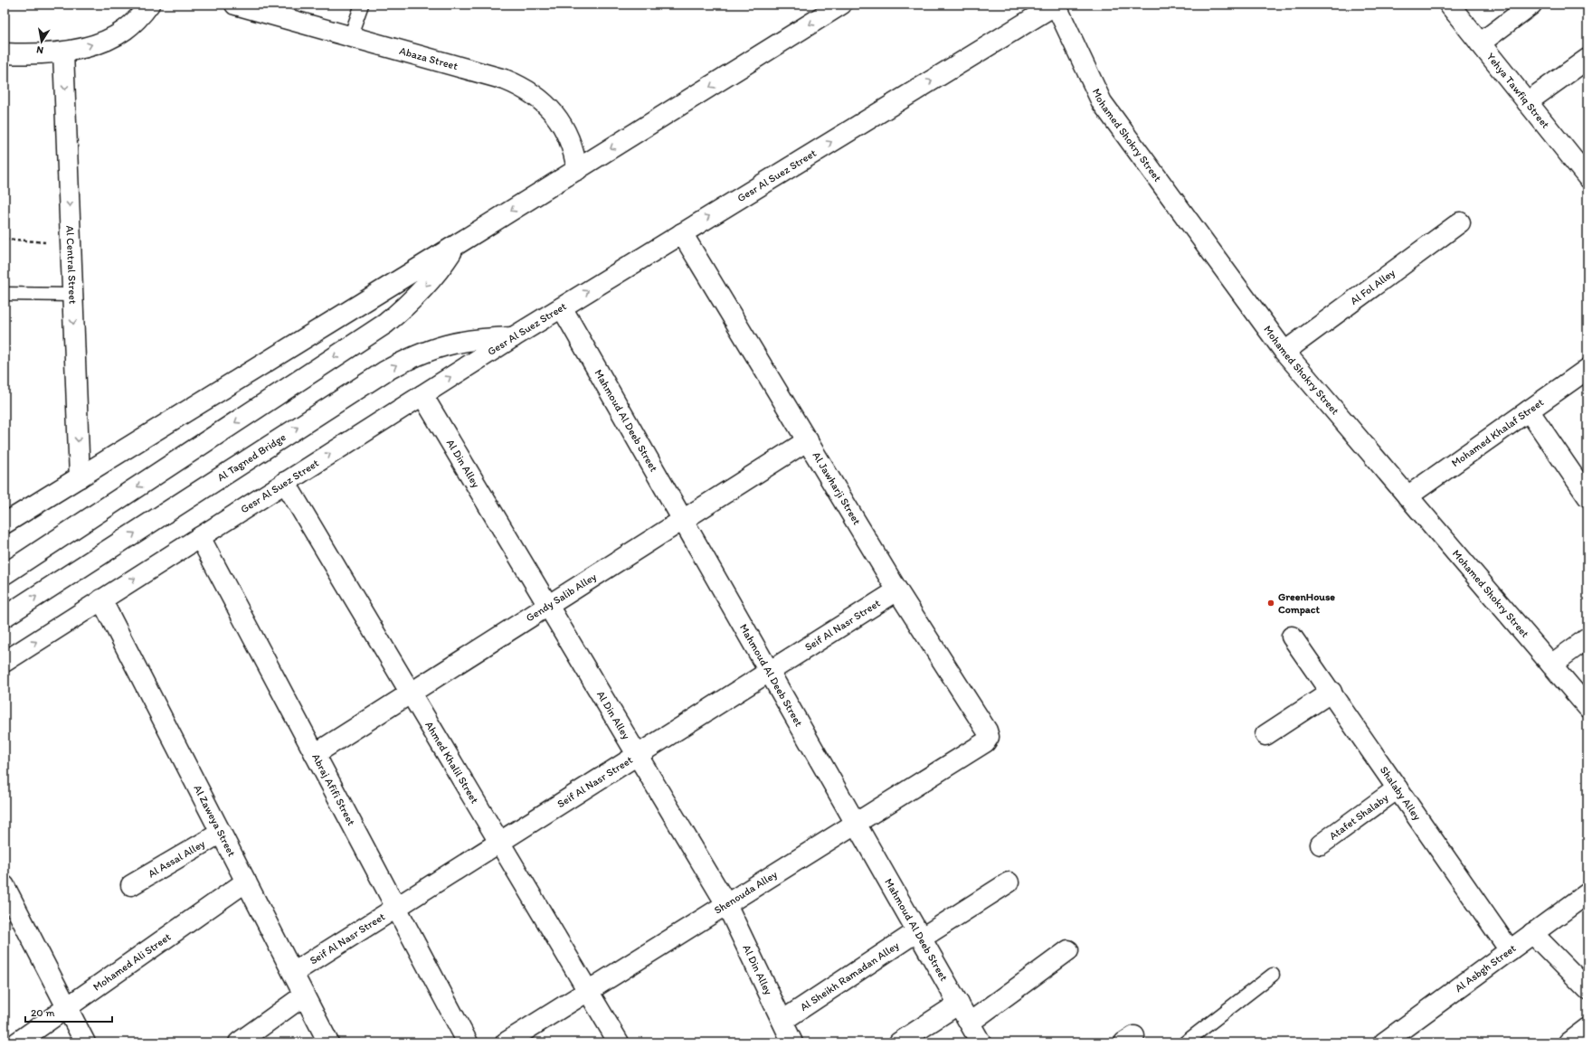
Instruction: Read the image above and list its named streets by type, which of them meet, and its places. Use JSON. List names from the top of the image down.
{
  "streets": {
    "street": [
      "Abaza Street",
      "Yehya Tawfiq Street",
      "Mohamed Shokry Street",
      "Gesr Al Suez Street",
      "Al Central Street",
      "Al Fol Alley",
      "Mahmoud Al Deeb Street",
      "Mohamed Khalaf Street",
      "Al Tagned Bridge",
      "Al Din Alley",
      "Al Jawharji Street",
      "Gendy Salib Alley",
      "Seif Al Nasr Street",
      "Ahmed Khalil Street",
      "Abraj Afifi Street",
      "Shalaby Alley",
      "Atafet Shalaby",
      "Al Zaweya Street",
      "Al Assal Alley",
      "Shenouda Alley",
      "Mohamed Ali Street",
      "Al Asbgh Street",
      "Al Sheikh Ramadan Alley"
    ]
  },
  "crossings": [
    ["Mohamed Shokry Street", "Gesr Al Suez Street"],
    ["Mohamed Shokry Street", "Al Fol Alley"],
    ["Mohamed Shokry Street", "Mohamed Khalaf Street"],
    ["Gesr Al Suez Street", "Mahmoud Al Deeb Street"],
    ["Gesr Al Suez Street", "Al Tagned Bridge"],
    ["Gesr Al Suez Street", "Al Din Alley"],
    ["Gesr Al Suez Street", "Al Jawharji Street"],
    ["Gesr Al Suez Street", "Ahmed Khalil Street"],
    ["Gesr Al Suez Street", "Abraj Afifi Street"],
    ["Gesr Al Suez Street", "Al Zaweya Street"],
    ["Mahmoud Al Deeb Street", "Gendy Salib Alley"],
    ["Mahmoud Al Deeb Street", "Seif Al Nasr Street"],
    ["Mahmoud Al Deeb Street", "Shenouda Alley"],
    ["Mahmoud Al Deeb Street", "Al Sheikh Ramadan Alley"],
    ["Al Din Alley", "Gendy Salib Alley"],
    ["Al Din Alley", "Seif Al Nasr Street"],
    ["Al Din Alley", "Shenouda Alley"],
    ["Al Din Alley", "Al Sheikh Ramadan Alley"],
    ["Al Jawharji Street", "Gendy Salib Alley"],
    ["Al Jawharji Street", "Seif Al Nasr Street"],
    ["Al Jawharji Street", "Shenouda Alley"],
    ["Gendy Salib Alley", "Ahmed Khalil Street"],
    ["Gendy Salib Alley", "Abraj Afifi Street"],
    ["Seif Al Nasr Street", "Ahmed Khalil Street"],
    ["Seif Al Nasr Street", "Abraj Afifi Street"],
    ["Seif Al Nasr Street", "Al Zaweya Street"],
    ["Ahmed Khalil Street", "Shenouda Alley"],
    ["Shalaby Alley", "Atafet Shalaby"],
    ["Shalaby Alley", "Al Asbgh Street"],
    ["Al Zaweya Street", "Al Assal Alley"],
    ["Al Zaweya Street", "Mohamed Ali Street"]
  ],
  "one_way": ["Al Central Street"],
  "places": ["GreenHouse Compact"],
  "scale_bar": "20 m",
  "north": "bottom"
}
